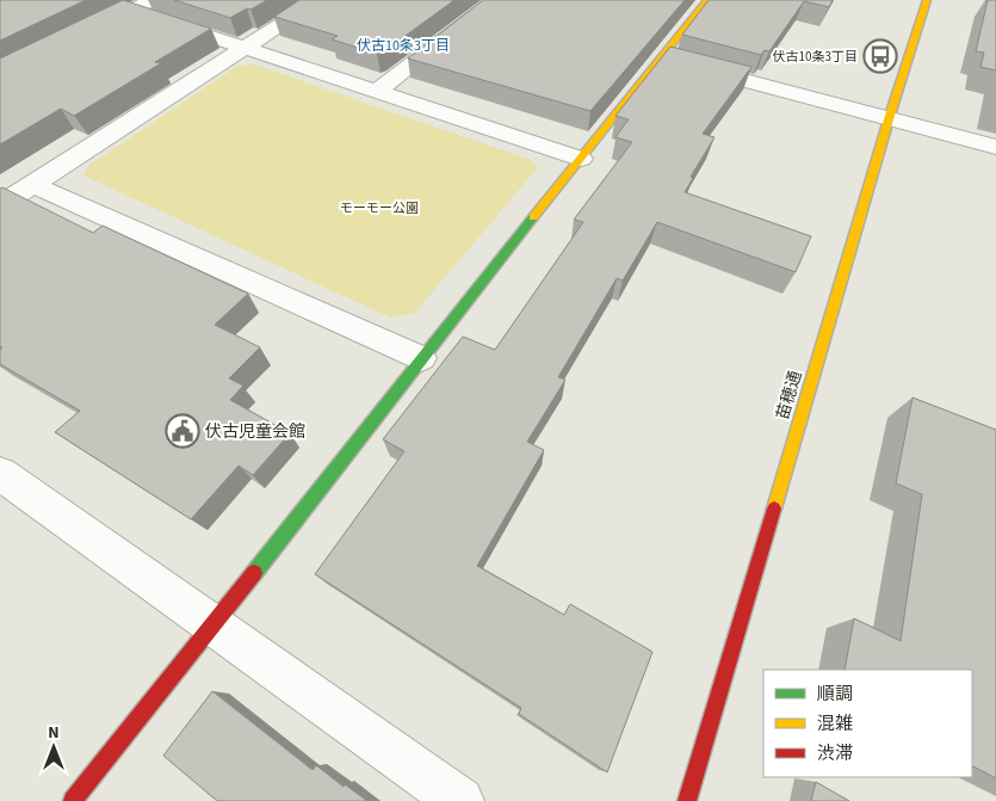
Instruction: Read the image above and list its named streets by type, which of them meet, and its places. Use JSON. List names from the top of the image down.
{
  "streets": {
    "street": ["苗穂通"]
  },
  "districts": ["伏古10条3丁目"],
  "parks": ["モーモー公園"],
  "places": {
    "bus stop": ["伏古10条3丁目"],
    "public building": ["伏古児童会館"]
  },
  "legend": ["順調", "混雑", "渋滞"],
  "north": "top"
}
